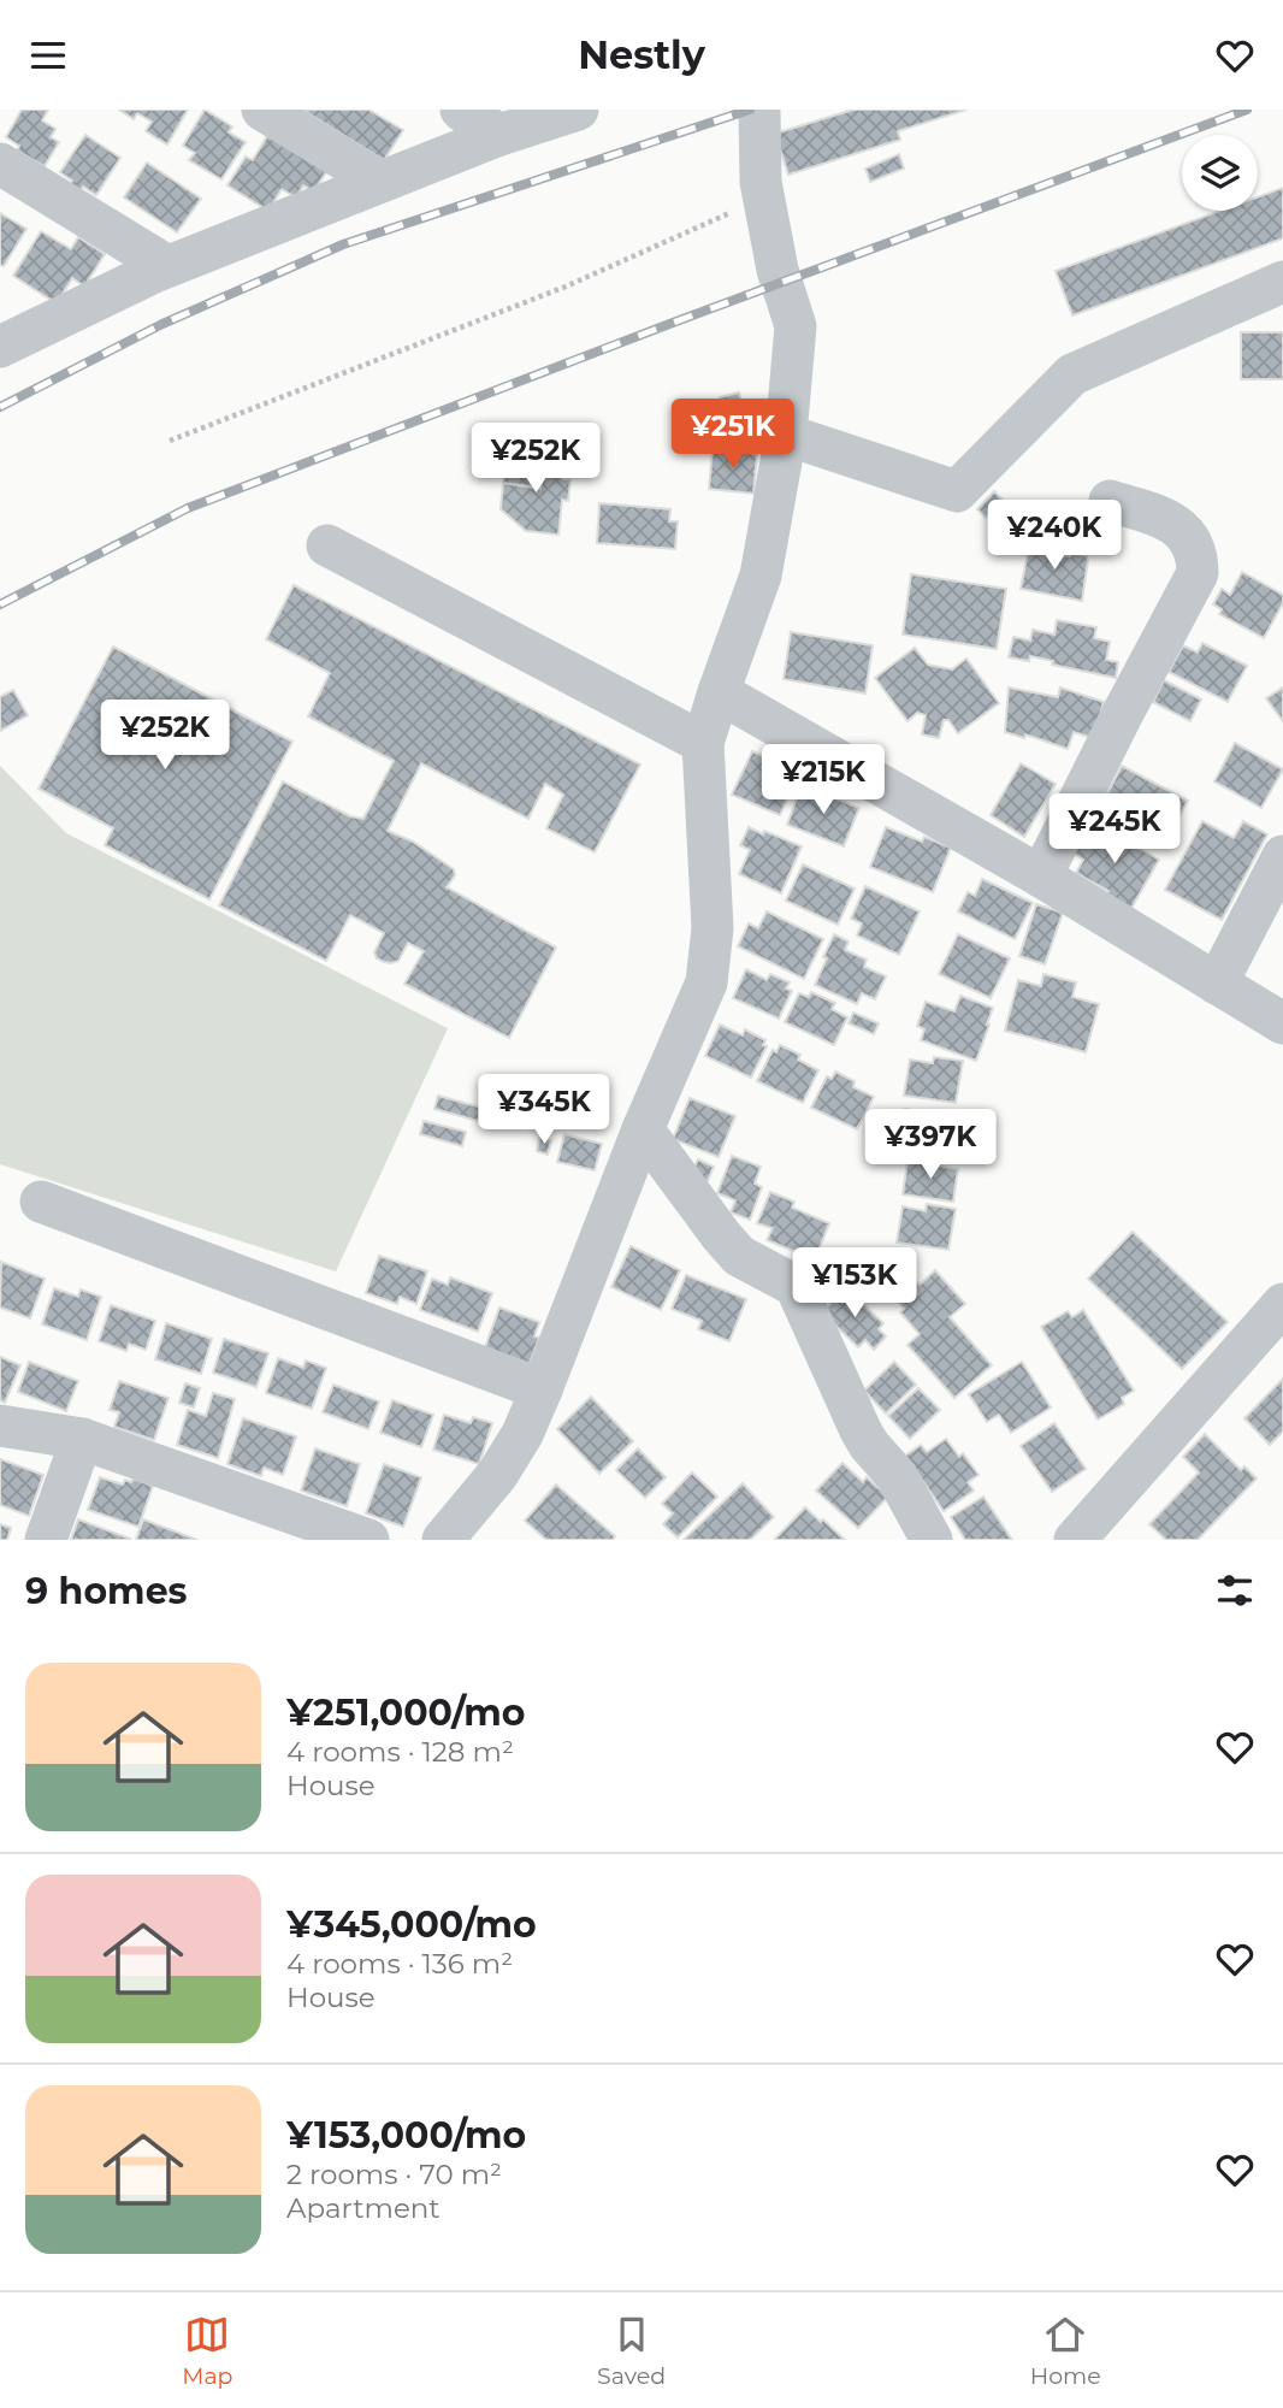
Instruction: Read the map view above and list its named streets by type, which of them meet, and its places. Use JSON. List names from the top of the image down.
{
  "page": {
    "header": "Nestly",
    "price": [
      "¥251K",
      "¥252K",
      "¥240K",
      "¥252K",
      "¥215K",
      "¥245K",
      "¥345K",
      "¥397K",
      "¥153K"
    ],
    "heading": "9 homes",
    "list": [
      {
        "name": "¥251,000/mo",
        "note": "4 rooms · 128 m² · House"
      },
      {
        "name": "¥345,000/mo",
        "note": "4 rooms · 136 m² · House"
      },
      {
        "name": "¥153,000/mo",
        "note": "2 rooms · 70 m² · Apartment"
      }
    ],
    "tabs": ["Map", "Saved", "Home"]
  }
}
